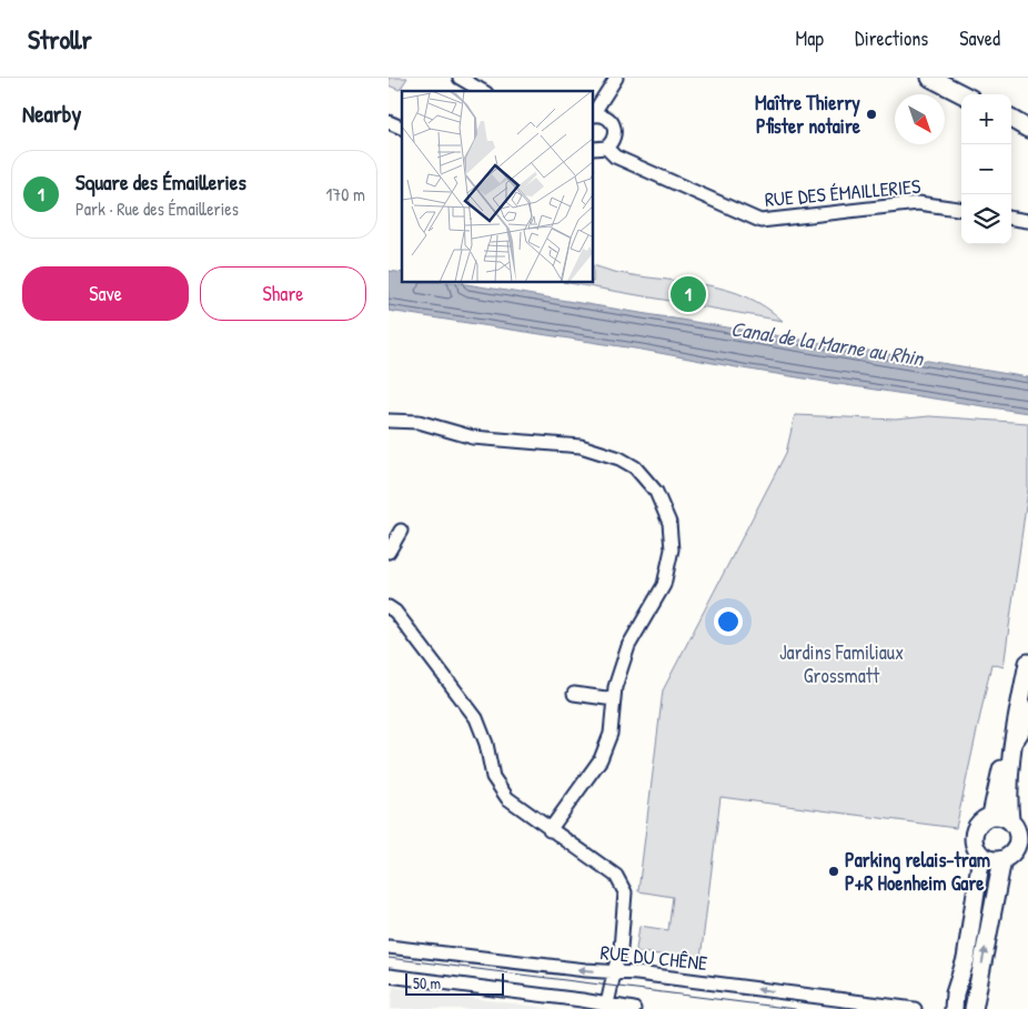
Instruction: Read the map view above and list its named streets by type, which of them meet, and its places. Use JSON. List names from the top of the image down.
{
  "streets": {
    "street": ["RUE DES ÉMAILLERIES", "RUE DU CHÊNE"]
  },
  "water": ["Canal de la Marne au Rhin"],
  "parks": ["Jardins Familiaux Grossmatt"],
  "places": ["Maître Thierry Pfister notaire", "Parking relais-tram P+R Hoenheim Gare"],
  "scale_bar": "50 m",
  "north": "bottom right",
  "page": {
    "header": "Strollr",
    "nav": ["Map", "Directions", "Saved"],
    "heading": "Nearby",
    "map_buttons": ["+", "−"],
    "list": [
      {
        "mark": "1",
        "name": "Square des Émailleries",
        "note": "Park · Rue des Émailleries",
        "value": "170 m"
      }
    ],
    "buttons": ["Save", "Share"],
    "pins": "1",
    "scale": "50 m"
  }
}
